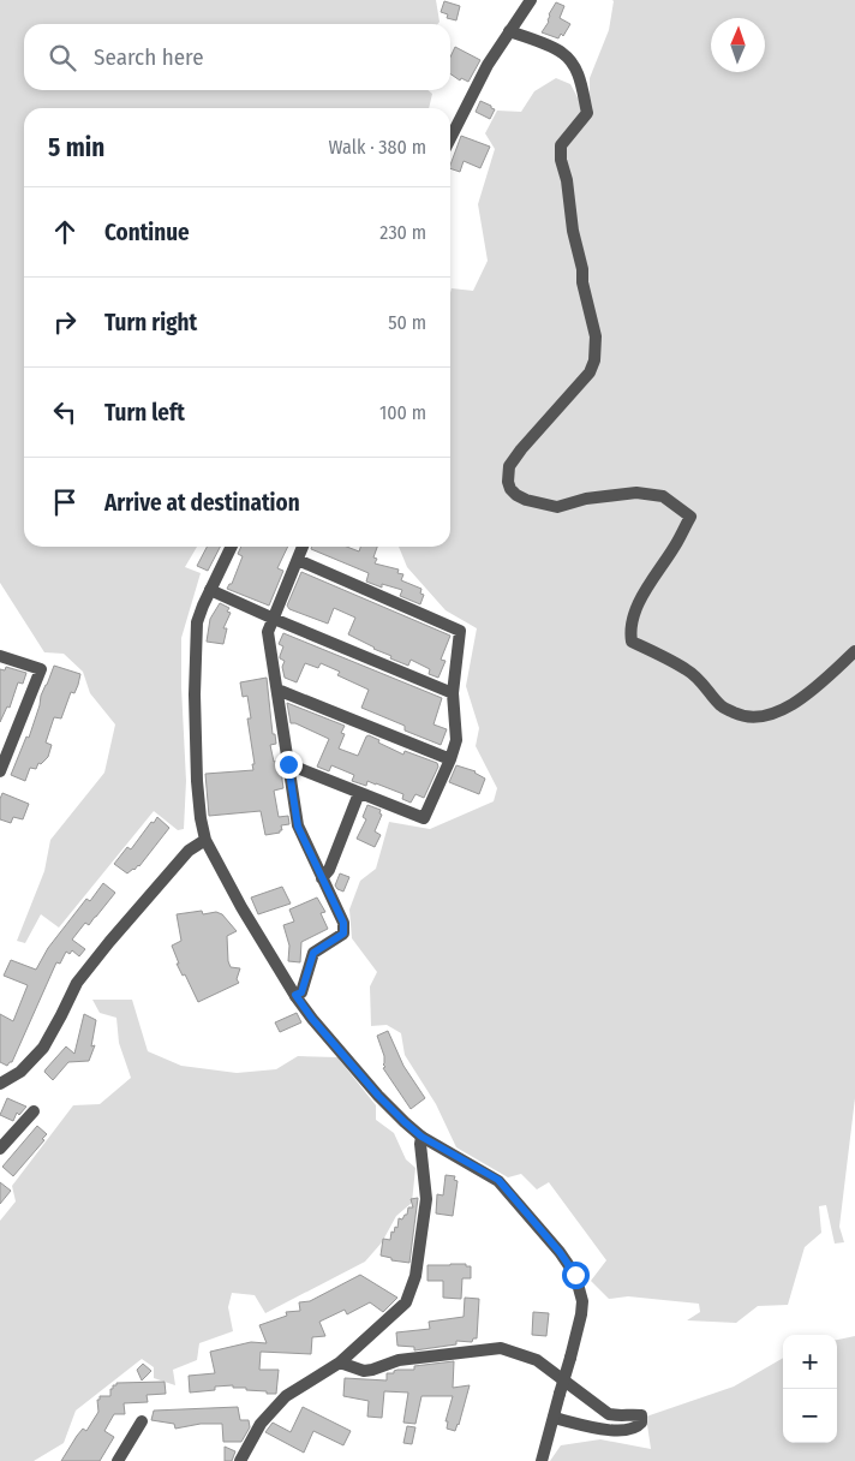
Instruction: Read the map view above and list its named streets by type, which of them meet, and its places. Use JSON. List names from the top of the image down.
{
  "north": "top",
  "page": {
    "search": "Search here",
    "heading": ["5 min", "Walk · 380 m"],
    "list": [
      ["Continue", "230 m"],
      ["Turn right", "50 m"],
      ["Turn left", "100 m"],
      "Arrive at destination"
    ],
    "map_buttons": ["+", "−"]
  }
}
